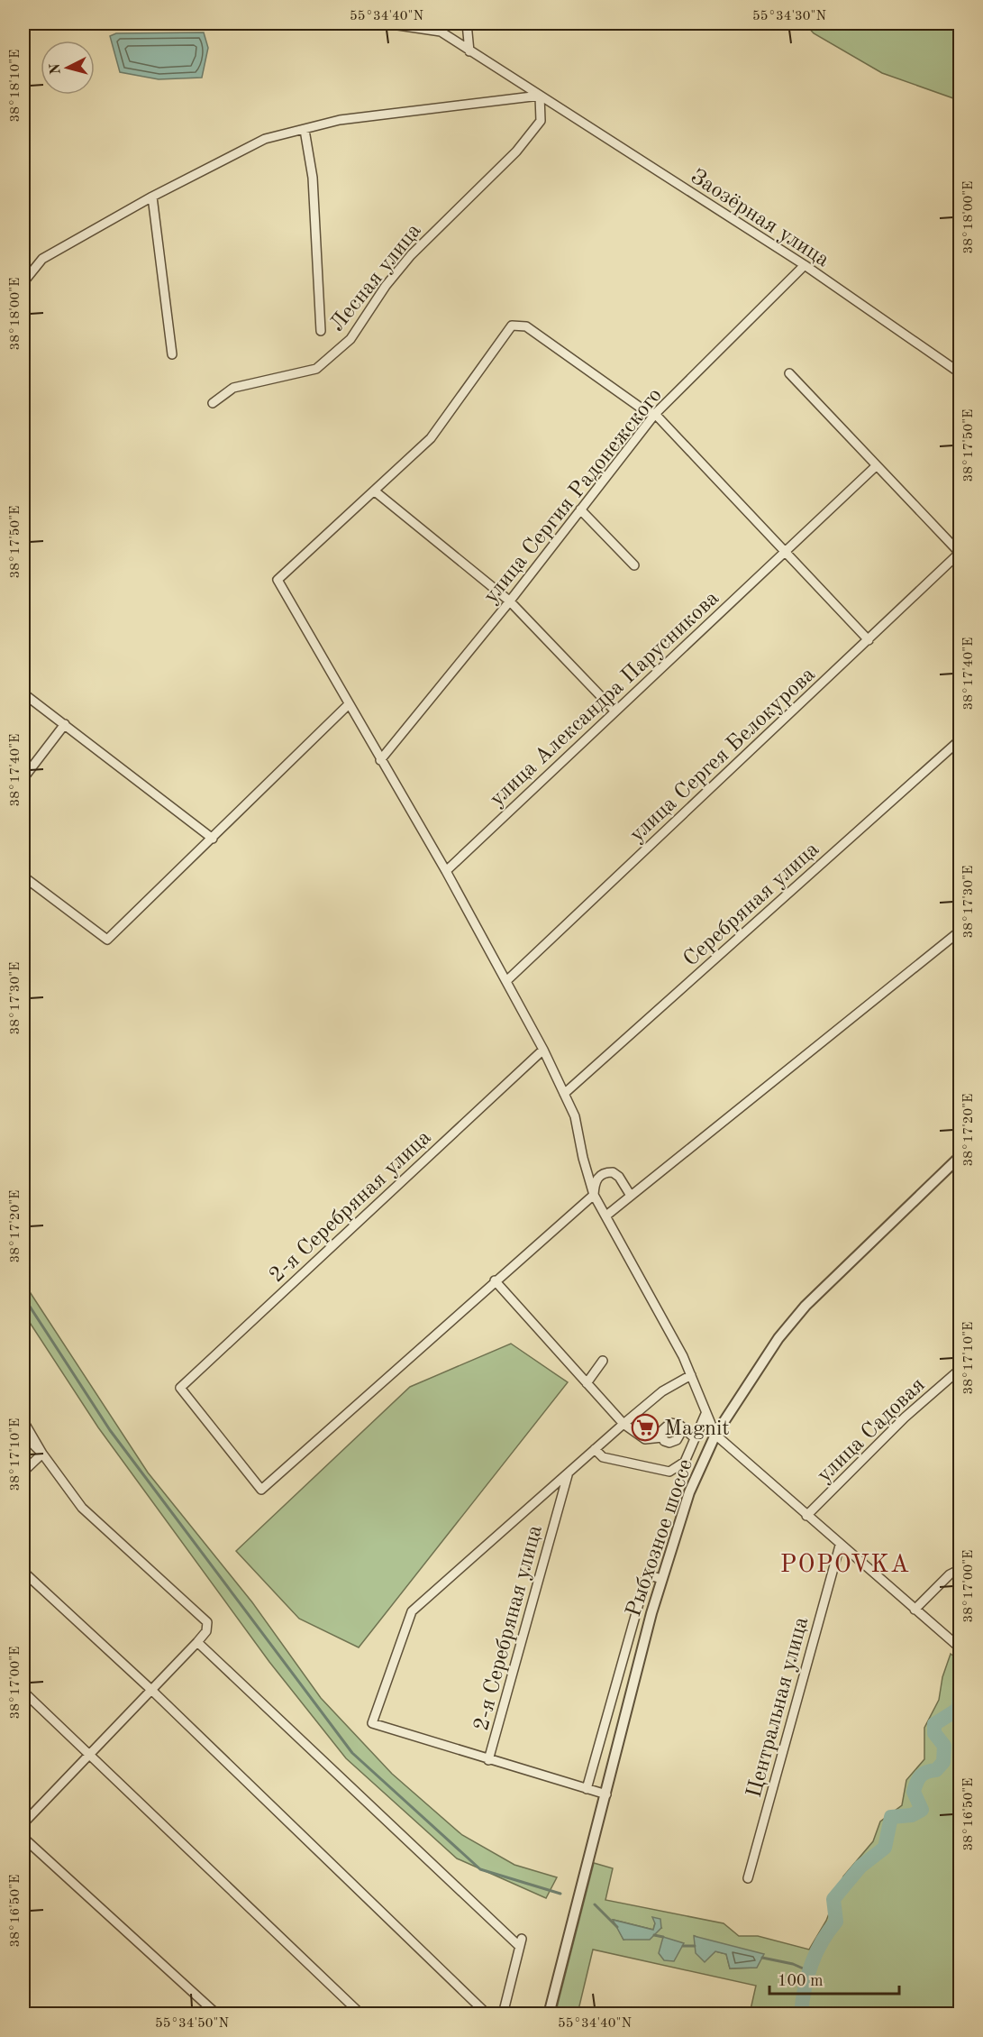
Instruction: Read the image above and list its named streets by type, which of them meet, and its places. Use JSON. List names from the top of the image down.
{
  "streets": {
    "street": [
      "Заозёрная улица",
      "Лесная улица",
      "улица Сергия Радонежского",
      "улица Александра Парусникова",
      "улица Сергея Белокурова",
      "Серебряная улица",
      "2-я Серебряная улица",
      "улица Садовая",
      "Рыбхозное шоссе",
      "Центральная улица"
    ]
  },
  "crossings": [
    ["Заозёрная улица", "Лесная улица"],
    ["Заозёрная улица", "улица Сергия Радонежского"],
    ["2-я Серебряная улица", "Рыбхозное шоссе"]
  ],
  "districts": ["POPOVKA"],
  "places": {
    "supermarket": ["Magnit"]
  },
  "scale_bar": "100 m",
  "north": "left",
  "coordinates": [
    "55°34'40\"N",
    "55°34'30\"N",
    "38°18'10\"E",
    "38°18'00\"E",
    "38°17'50\"E",
    "38°17'40\"E",
    "38°17'30\"E",
    "38°17'20\"E",
    "38°17'10\"E",
    "38°17'00\"E",
    "38°16'50\"E",
    "55°34'50\"N"
  ]
}
